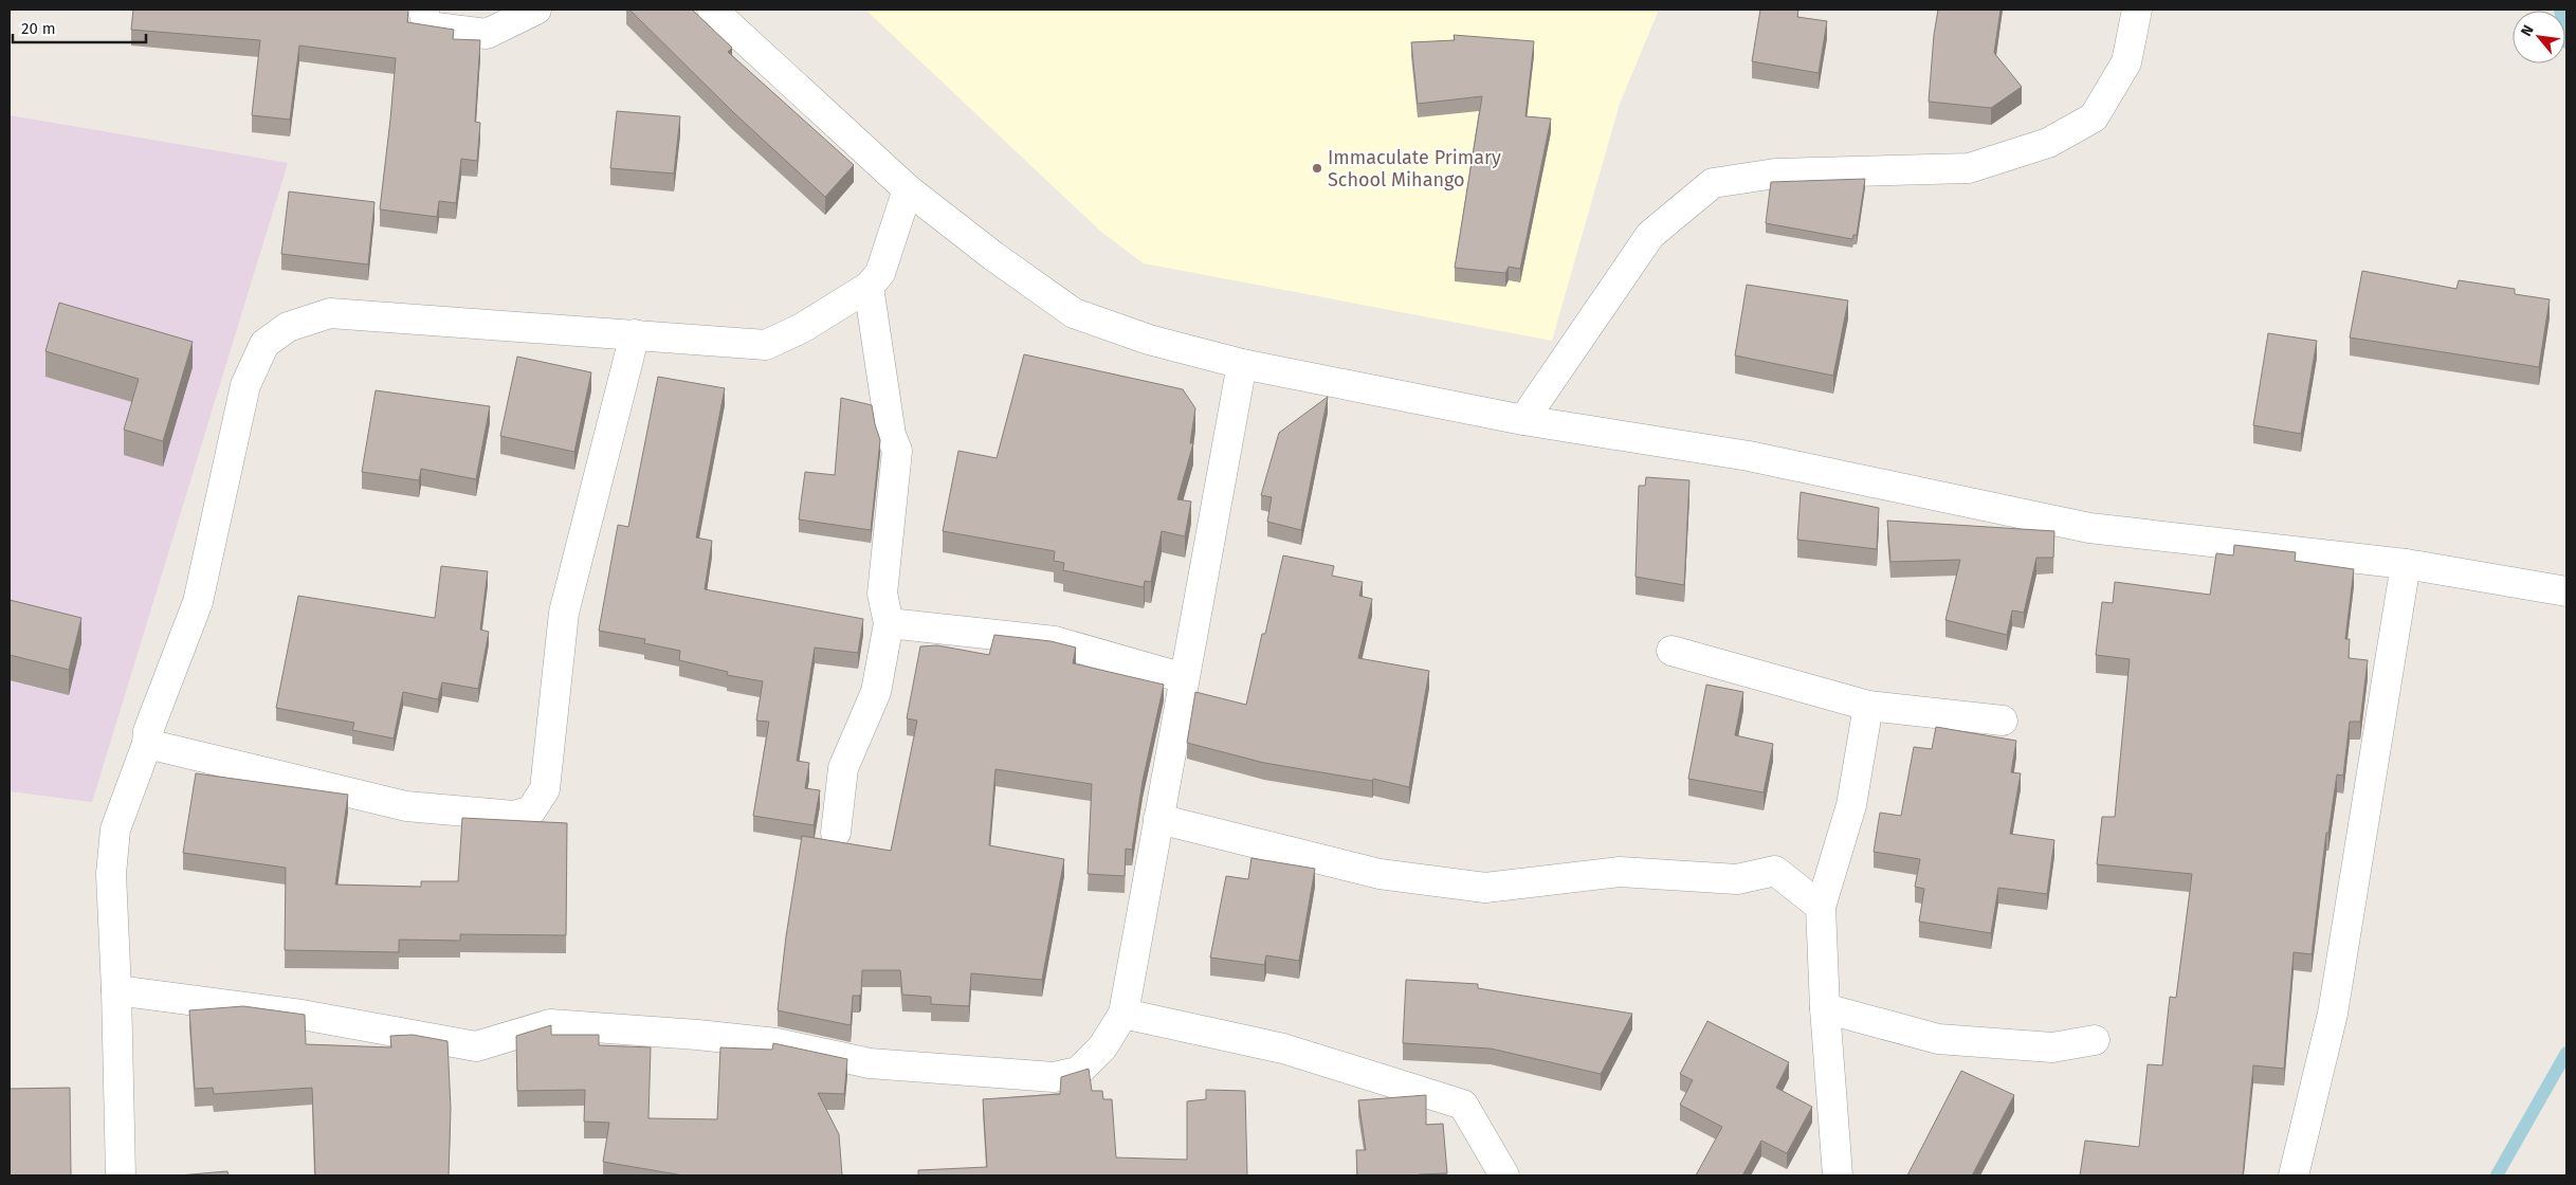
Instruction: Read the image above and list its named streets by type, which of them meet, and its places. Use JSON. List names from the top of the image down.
{
  "places": ["Immaculate Primary School Mihango"],
  "scale_bar": "20 m",
  "north": "top left"
}
